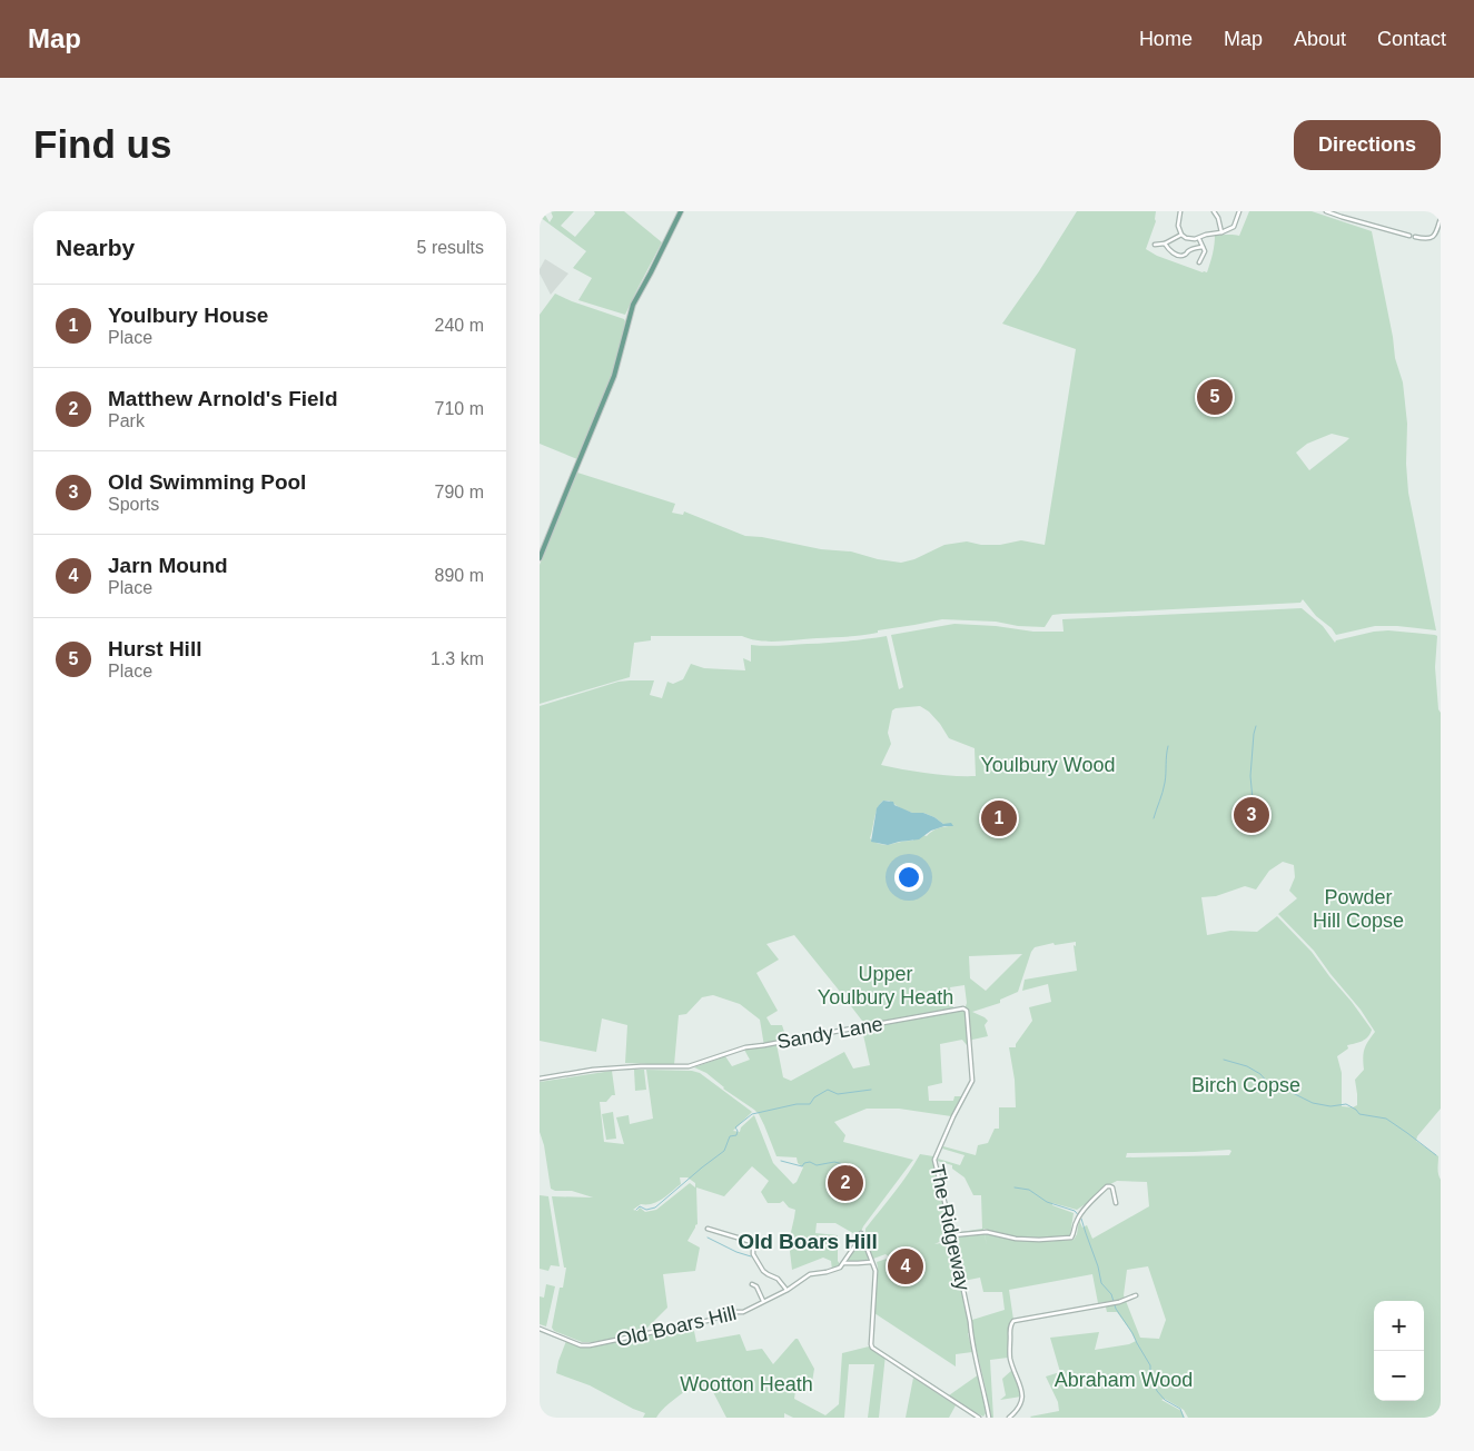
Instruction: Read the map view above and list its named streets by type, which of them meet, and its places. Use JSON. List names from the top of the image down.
{
  "streets": {
    "street": ["Sandy Lane", "The Ridgeway", "Old Boars Hill"]
  },
  "crossings": [
    ["Sandy Lane", "The Ridgeway"]
  ],
  "districts": ["Old Boars Hill"],
  "parks": [
    "Youlbury Wood",
    "Powder Hill Copse",
    "Upper Youlbury Heath",
    "Birch Copse",
    "Abraham Wood",
    "Wootton Heath"
  ],
  "page": {
    "header": "Map",
    "nav": [
      "Home",
      "Map",
      "About",
      "Contact"
    ],
    "buttons": "Directions",
    "title": "Find us",
    "heading": ["Nearby", "5 results"],
    "list": [
      {
        "mark": "1",
        "name": "Youlbury House",
        "note": "Place",
        "value": "240 m"
      },
      {
        "mark": "2",
        "name": "Matthew Arnold's Field",
        "note": "Park",
        "value": "710 m"
      },
      {
        "mark": "3",
        "name": "Old Swimming Pool",
        "note": "Sports",
        "value": "790 m"
      },
      {
        "mark": "4",
        "name": "Jarn Mound",
        "note": "Place",
        "value": "890 m"
      },
      {
        "mark": "5",
        "name": "Hurst Hill",
        "note": "Place",
        "value": "1.3 km"
      }
    ],
    "pins": [
      "5",
      "3",
      "1",
      "2",
      "4"
    ],
    "map_buttons": ["+", "−"]
  }
}
